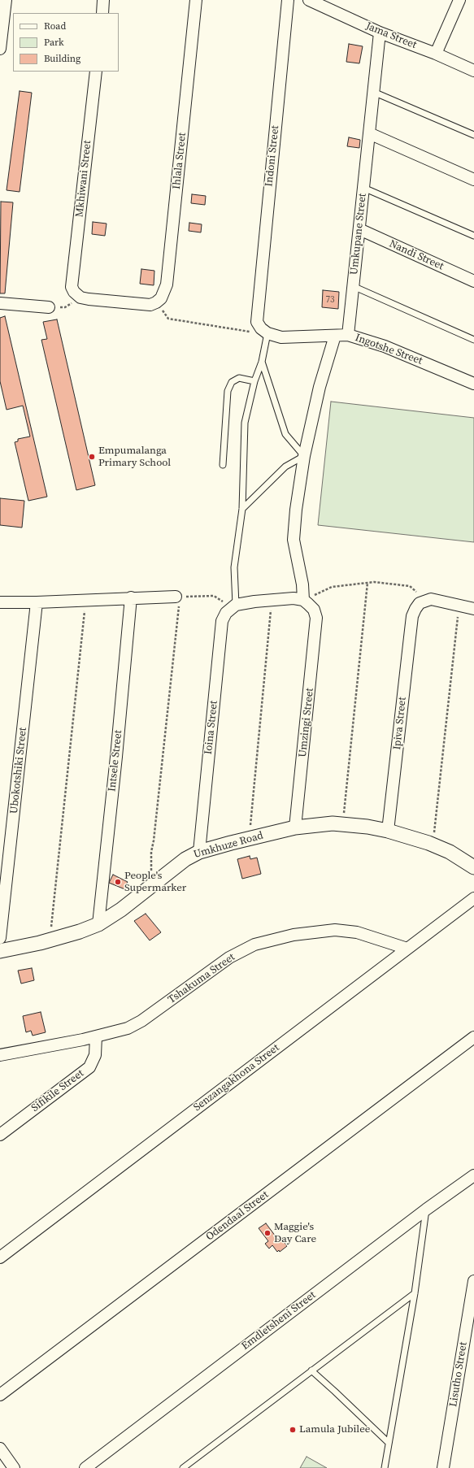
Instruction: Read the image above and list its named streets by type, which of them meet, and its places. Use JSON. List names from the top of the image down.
{
  "streets": {
    "street": [
      "Jama Street",
      "Indoni Street",
      "Ihlala Street",
      "Mkhiwani Street",
      "Umkupane Street",
      "Nandi Street",
      "Ingotshe Street",
      "Umzingi Street",
      "Ipiva Street",
      "Ioina Street",
      "Intsele Street",
      "Ubokotshiki Street",
      "Umkhuze Road",
      "Tshakuma Street",
      "Senzangakhona Street",
      "Sifikile Street",
      "Odendaal Street",
      "Emdletsheni Street",
      "Lisutho Street"
    ]
  },
  "crossings": [
    ["Jama Street", "Umkupane Street"],
    ["Indoni Street", "Ingotshe Street"],
    ["Umkupane Street", "Nandi Street"],
    ["Umkupane Street", "Ingotshe Street"],
    ["Umzingi Street", "Umkhuze Road"],
    ["Ipiva Street", "Umkhuze Road"],
    ["Ioina Street", "Umkhuze Road"],
    ["Intsele Street", "Umkhuze Road"],
    ["Tshakuma Street", "Senzangakhona Street"],
    ["Tshakuma Street", "Sifikile Street"]
  ],
  "places": [
    "Empumalanga Primary School",
    "People's Supermarker",
    "Maggie's Day Care",
    "Lamula Jubilee"
  ],
  "house_numbers": ["73"],
  "legend": ["Road", "Park", "Building"]
}
